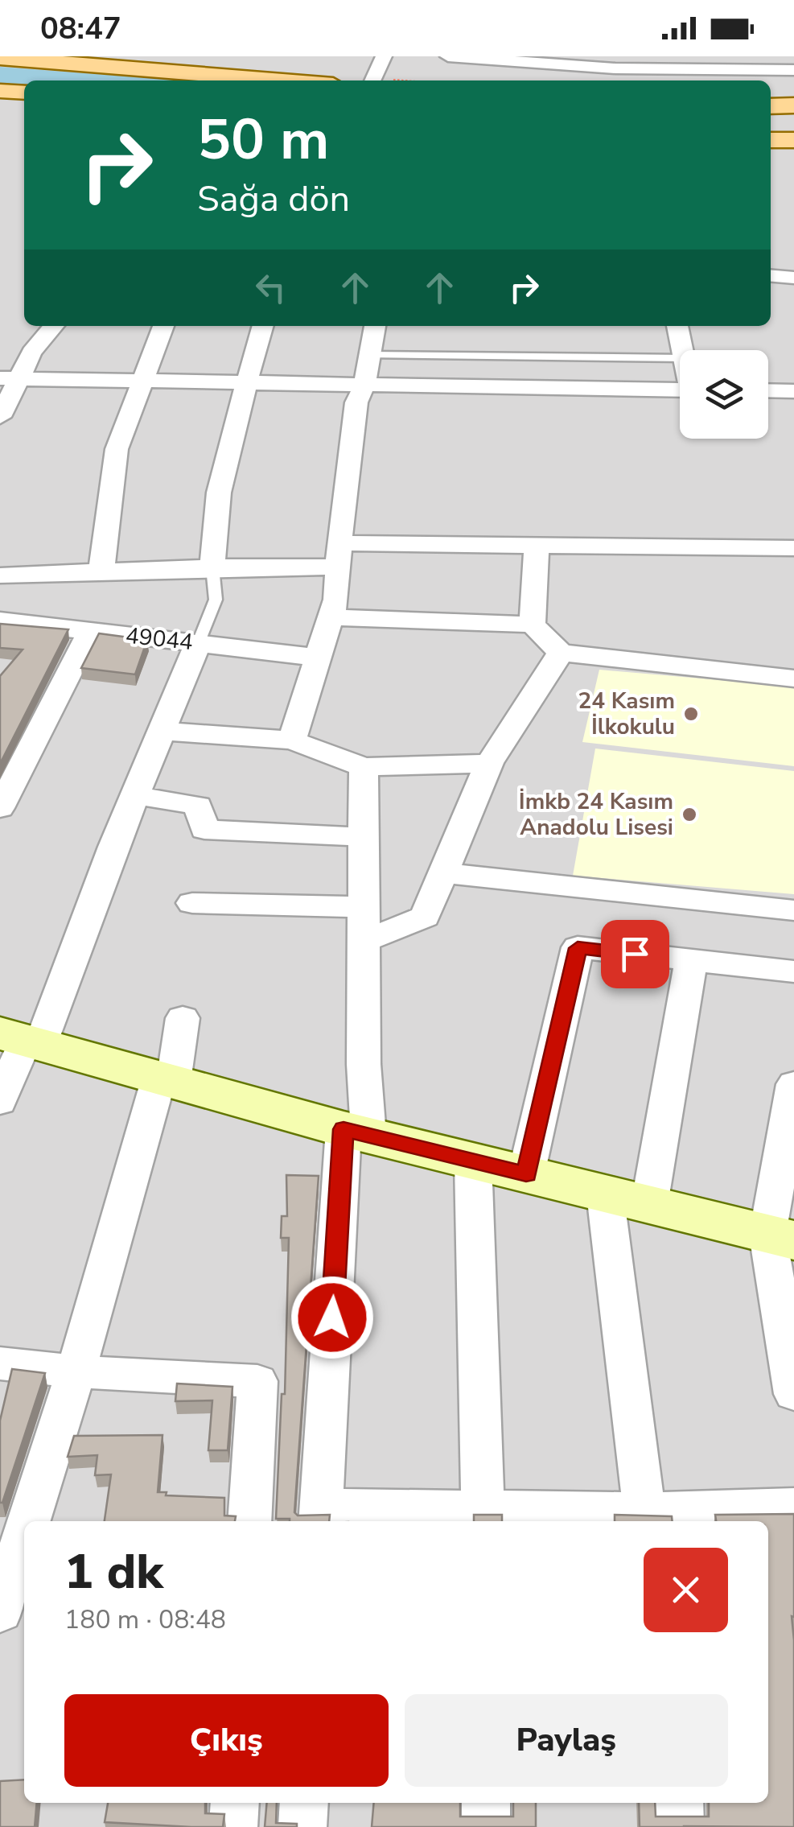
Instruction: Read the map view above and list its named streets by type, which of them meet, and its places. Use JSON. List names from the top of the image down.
{
  "streets": {
    "street": ["49044"]
  },
  "places": ["24 Kasım İlkokulu", "İmkb 24 Kasım Anadolu Lisesi"],
  "page": {
    "status": "08:47",
    "turn": ["50 m", "Sağa dön"],
    "heading": ["1 dk", "180 m · 08:48"],
    "buttons": ["Çıkış", "Paylaş"]
  }
}
